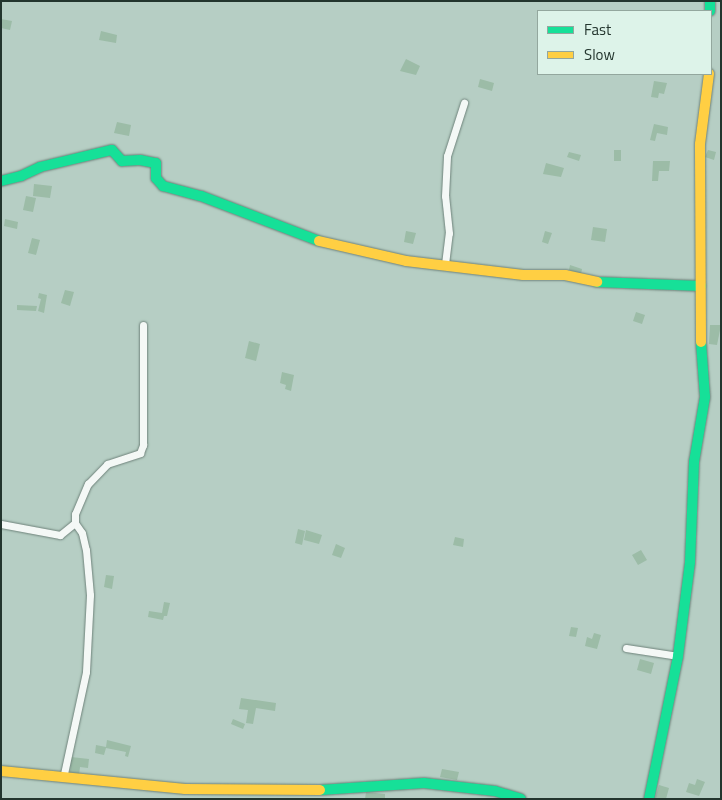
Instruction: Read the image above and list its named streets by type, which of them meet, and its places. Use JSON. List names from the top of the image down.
{
  "legend": ["Fast", "Slow"]
}
